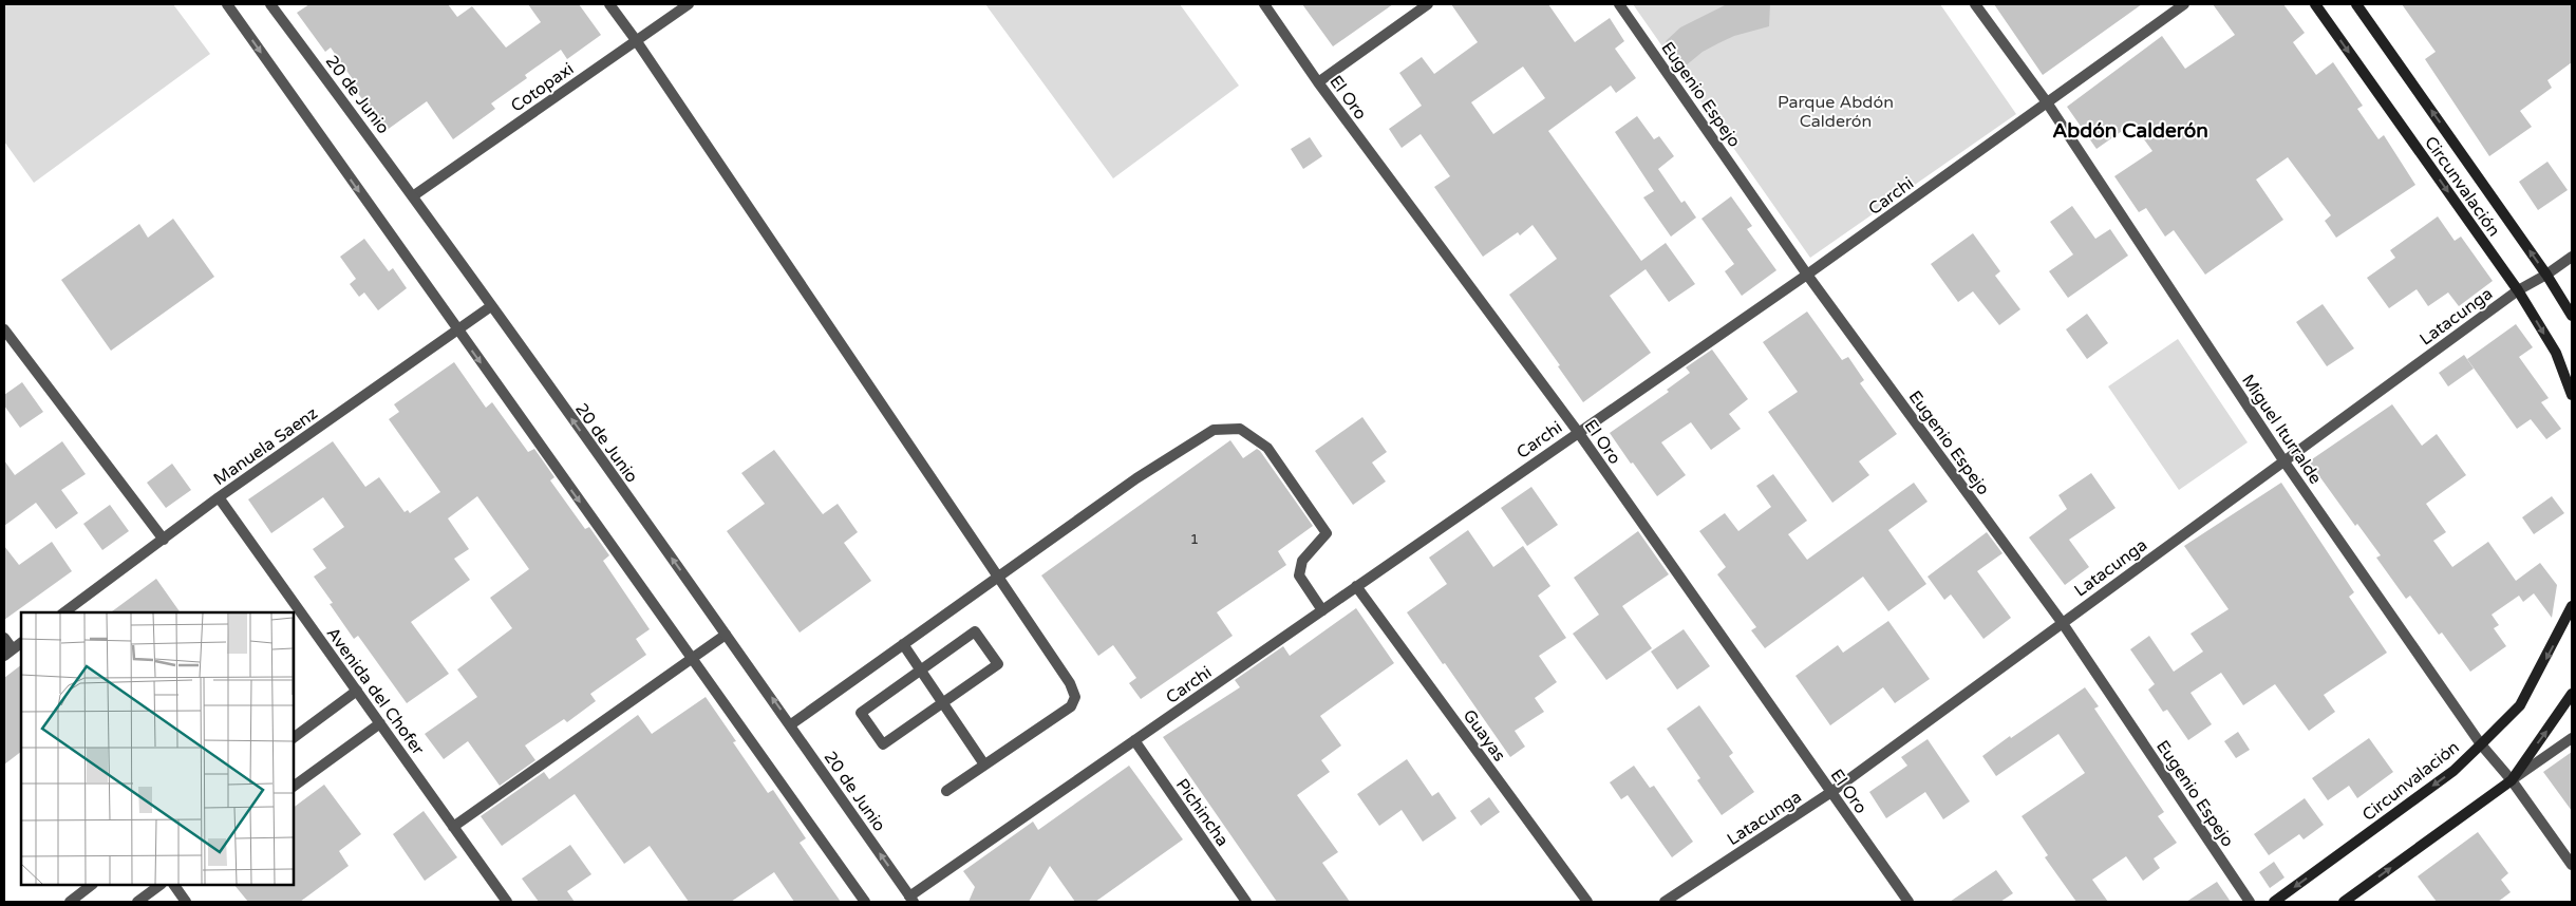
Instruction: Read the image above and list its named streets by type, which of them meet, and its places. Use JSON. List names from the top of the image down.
{
  "streets": {
    "main road": ["Circunvalación"],
    "street": [
      "Cotopaxi",
      "20 de Junio",
      "Eugenio Espejo",
      "El Oro",
      "Carchi",
      "Latacunga",
      "Miguel Iturralde",
      "Manuela Saenz",
      "Avenida del Chofer",
      "Guayas",
      "Pichincha"
    ]
  },
  "crossings": [
    ["Cotopaxi", "20 de Junio"],
    ["20 de Junio", "Carchi"],
    ["20 de Junio", "Manuela Saenz"],
    ["Eugenio Espejo", "Carchi"],
    ["Eugenio Espejo", "Latacunga"],
    ["El Oro", "Carchi"],
    ["El Oro", "Latacunga"],
    ["Circunvalación", "Latacunga"],
    ["Circunvalación", "Miguel Iturralde"],
    ["Carchi", "Miguel Iturralde"],
    ["Carchi", "Guayas"],
    ["Carchi", "Pichincha"],
    ["Latacunga", "Miguel Iturralde"],
    ["Manuela Saenz", "Avenida del Chofer"]
  ],
  "districts": ["Abdón Calderón"],
  "parks": ["Parque Abdón Calderón"],
  "house_numbers": ["1"]
}
